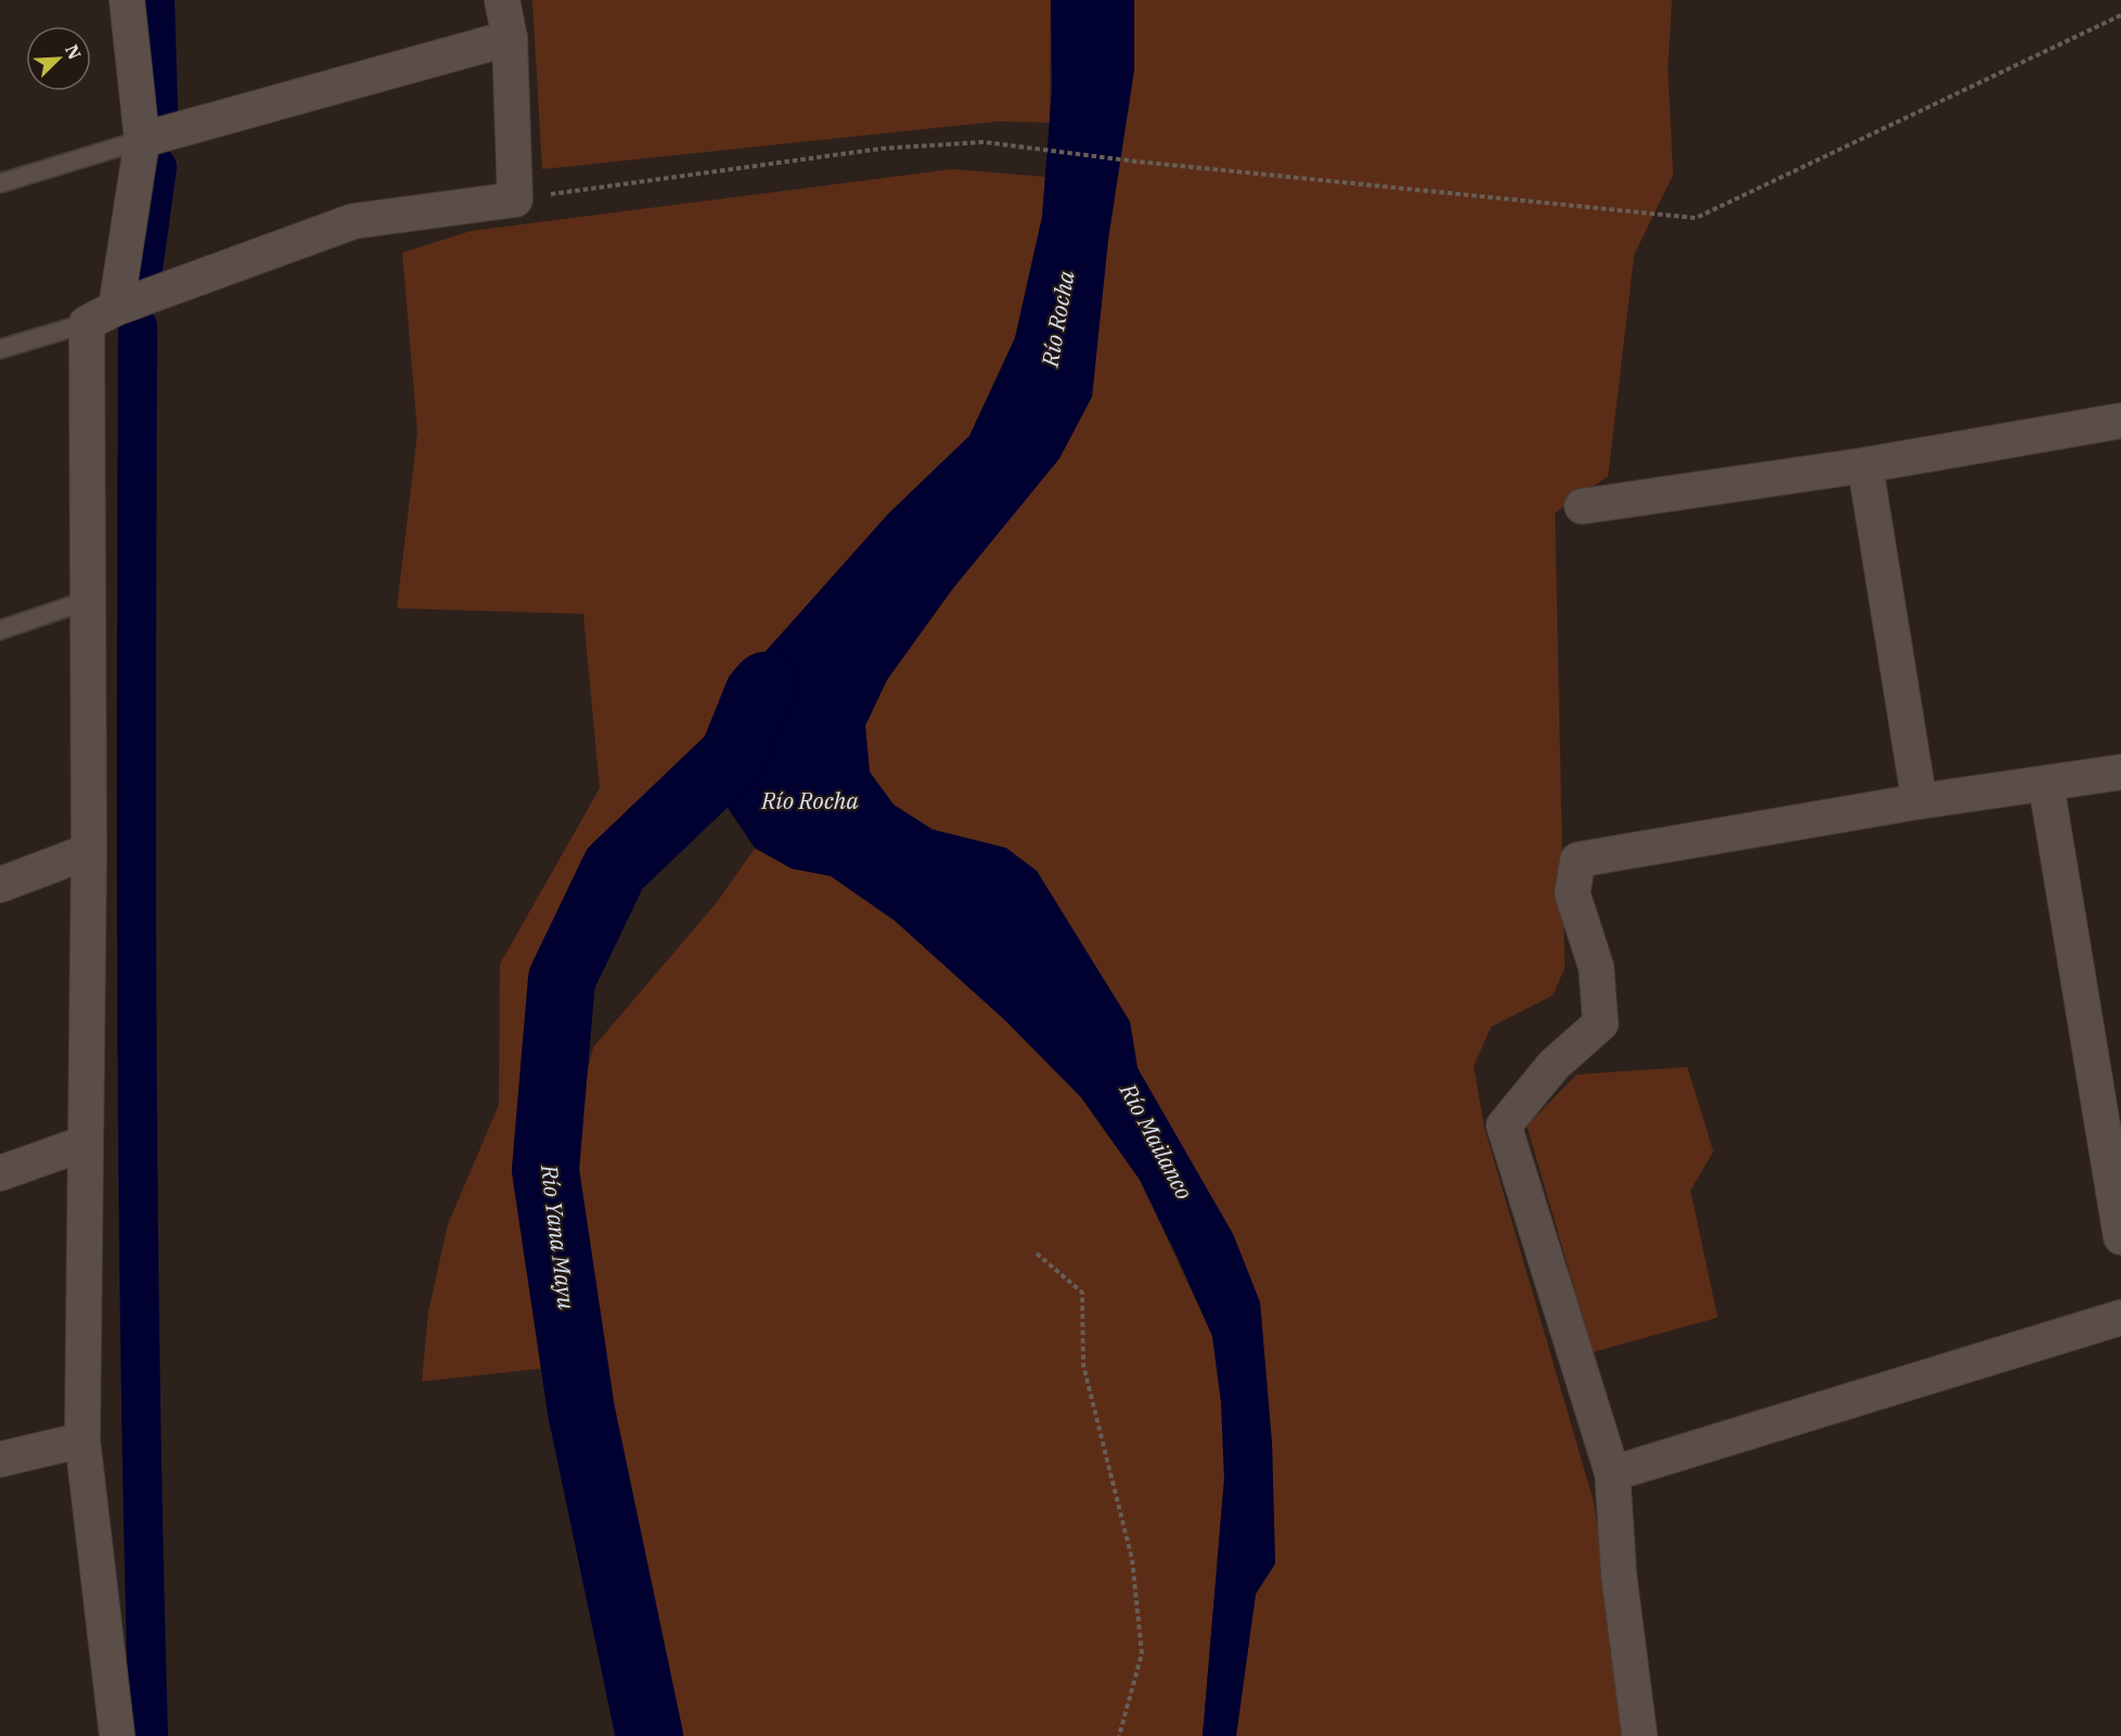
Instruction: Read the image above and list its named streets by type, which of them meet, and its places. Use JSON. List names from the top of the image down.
{
  "water": ["Río Rocha", "Río Mailanco", "Río Yana Mayu"],
  "north": "top right"
}
